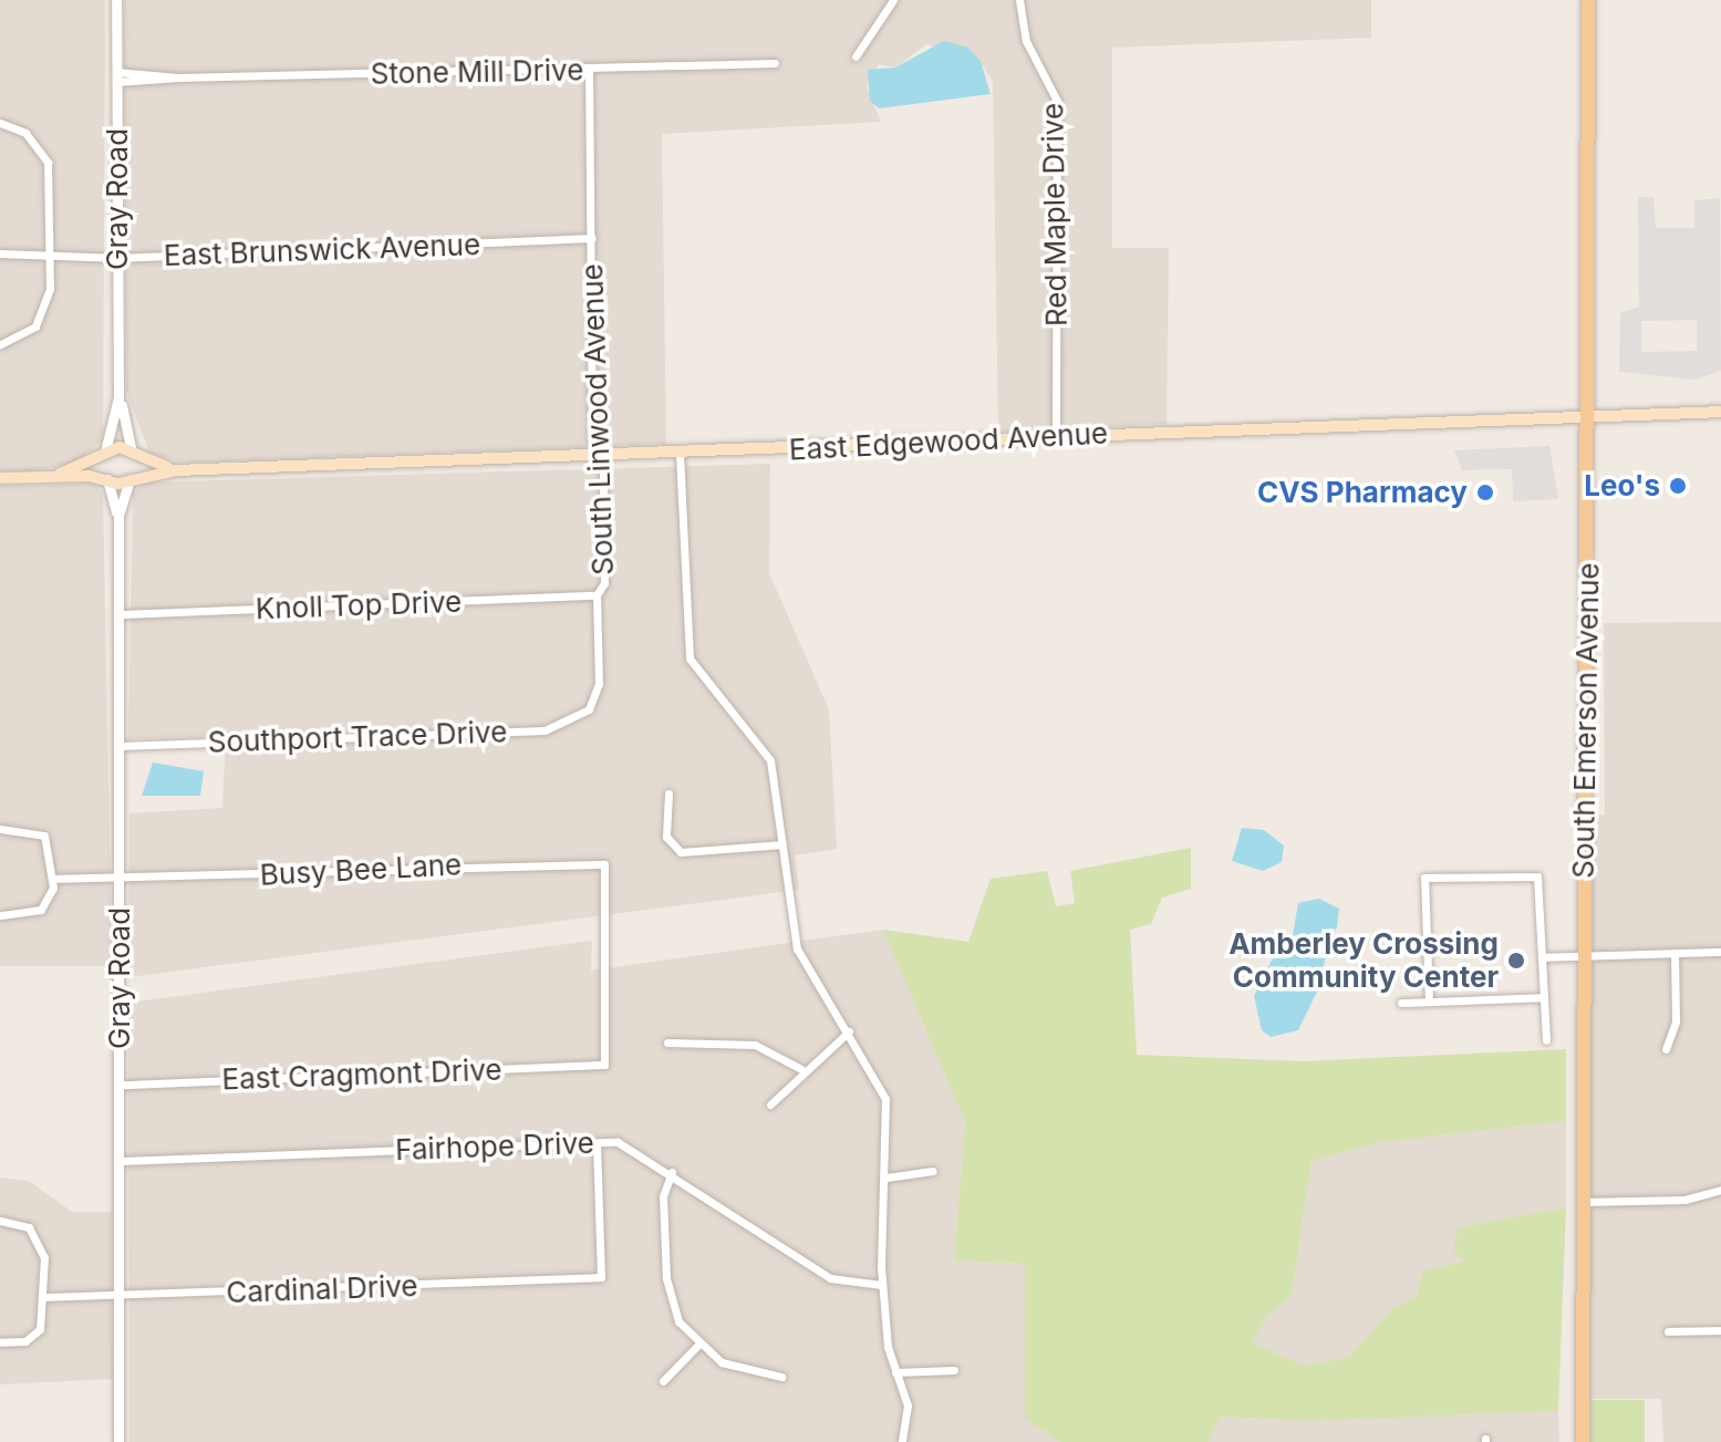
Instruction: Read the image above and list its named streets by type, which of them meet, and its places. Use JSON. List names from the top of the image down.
{
  "streets": {
    "main road": ["East Edgewood Avenue", "South Emerson Avenue"],
    "street": [
      "Stone Mill Drive",
      "Gray Road",
      "Red Maple Drive",
      "East Brunswick Avenue",
      "South Linwood Avenue",
      "Knoll Top Drive",
      "Southport Trace Drive",
      "Busy Bee Lane",
      "East Cragmont Drive",
      "Fairhope Drive",
      "Cardinal Drive"
    ]
  },
  "crossings": [
    ["Stone Mill Drive", "Gray Road"],
    ["Stone Mill Drive", "South Linwood Avenue"],
    ["Gray Road", "East Brunswick Avenue"],
    ["Gray Road", "East Edgewood Avenue"],
    ["Gray Road", "Knoll Top Drive"],
    ["Gray Road", "Southport Trace Drive"],
    ["Gray Road", "Busy Bee Lane"],
    ["Gray Road", "East Cragmont Drive"],
    ["Gray Road", "Fairhope Drive"],
    ["Gray Road", "Cardinal Drive"],
    ["Red Maple Drive", "East Edgewood Avenue"],
    ["East Brunswick Avenue", "South Linwood Avenue"],
    ["South Linwood Avenue", "East Edgewood Avenue"],
    ["South Linwood Avenue", "Knoll Top Drive"],
    ["South Linwood Avenue", "Southport Trace Drive"],
    ["East Edgewood Avenue", "South Emerson Avenue"],
    ["Busy Bee Lane", "East Cragmont Drive"],
    ["Fairhope Drive", "Cardinal Drive"]
  ],
  "places": ["Leo's", "CVS Pharmacy", "Amberley Crossing Community Center"]
}
